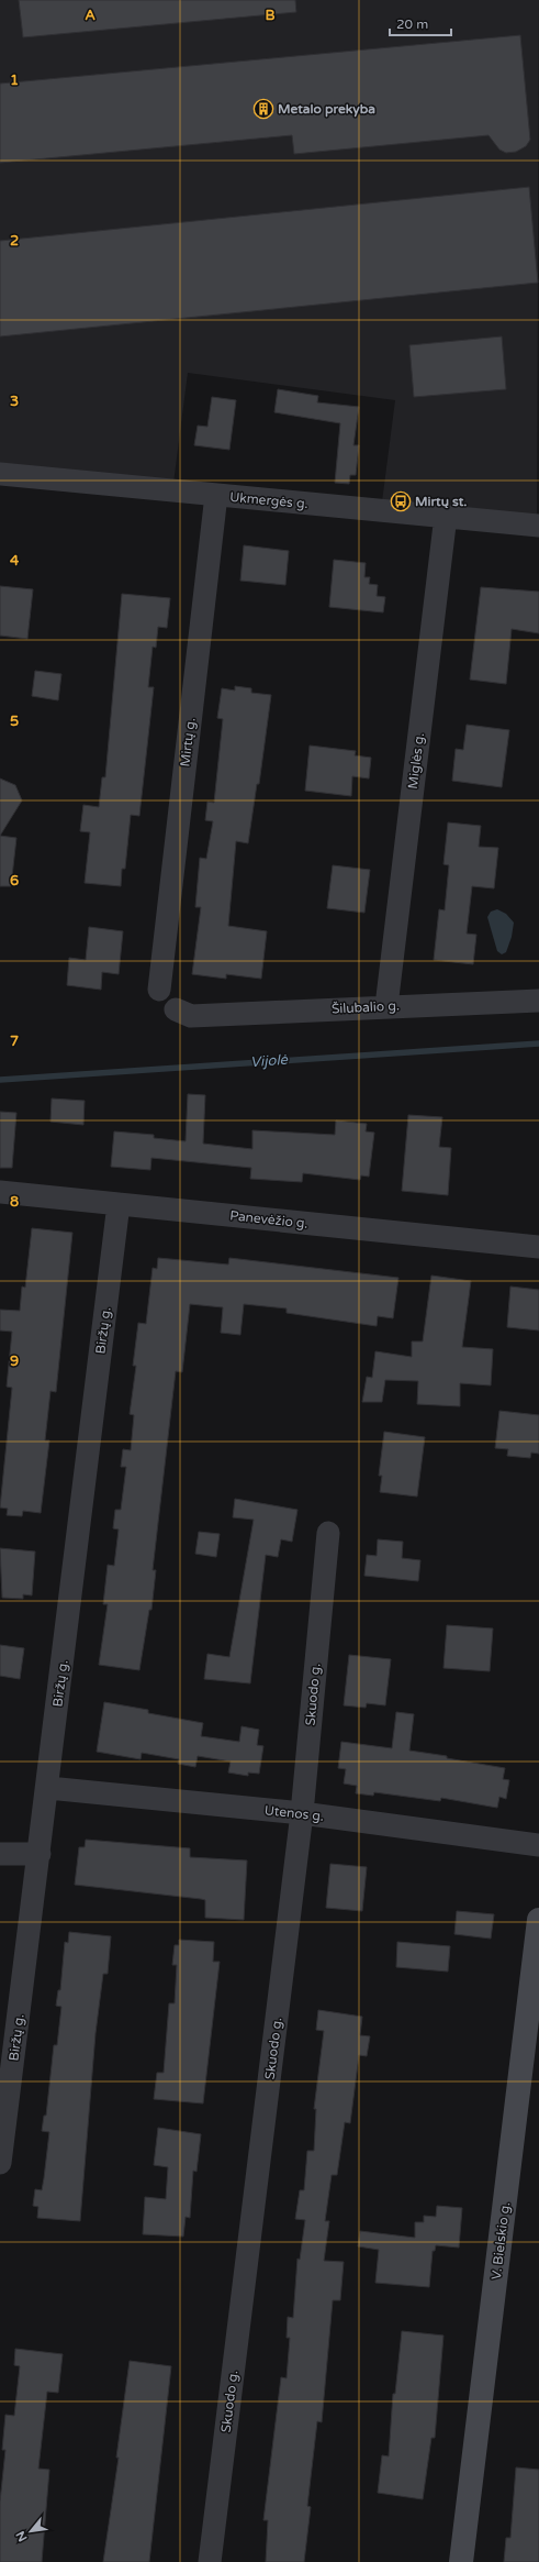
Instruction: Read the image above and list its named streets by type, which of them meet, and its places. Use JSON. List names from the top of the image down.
{
  "streets": {
    "street": [
      "Ukmergės g.",
      "Mirtų g.",
      "Miglės g.",
      "Šilubalio g.",
      "Panevėžio g.",
      "Biržų g.",
      "Skuodo g.",
      "Utenos g.",
      "V. Bielskio g."
    ]
  },
  "crossings": [
    ["Ukmergės g.", "Mirtų g."],
    ["Ukmergės g.", "Miglės g."],
    ["Miglės g.", "Šilubalio g."],
    ["Panevėžio g.", "Biržų g."],
    ["Biržų g.", "Utenos g."],
    ["Skuodo g.", "Utenos g."]
  ],
  "water": ["Vijolė"],
  "places": {
    "building": ["Metalo prekyba"],
    "bus stop": ["Mirtų st."]
  },
  "scale_bar": "20 m",
  "north": "bottom left",
  "grid": {
    "columns": ["A", "B"],
    "rows": [
      "1",
      "2",
      "3",
      "4",
      "5",
      "6",
      "7",
      "8",
      "9"
    ]
  }
}
